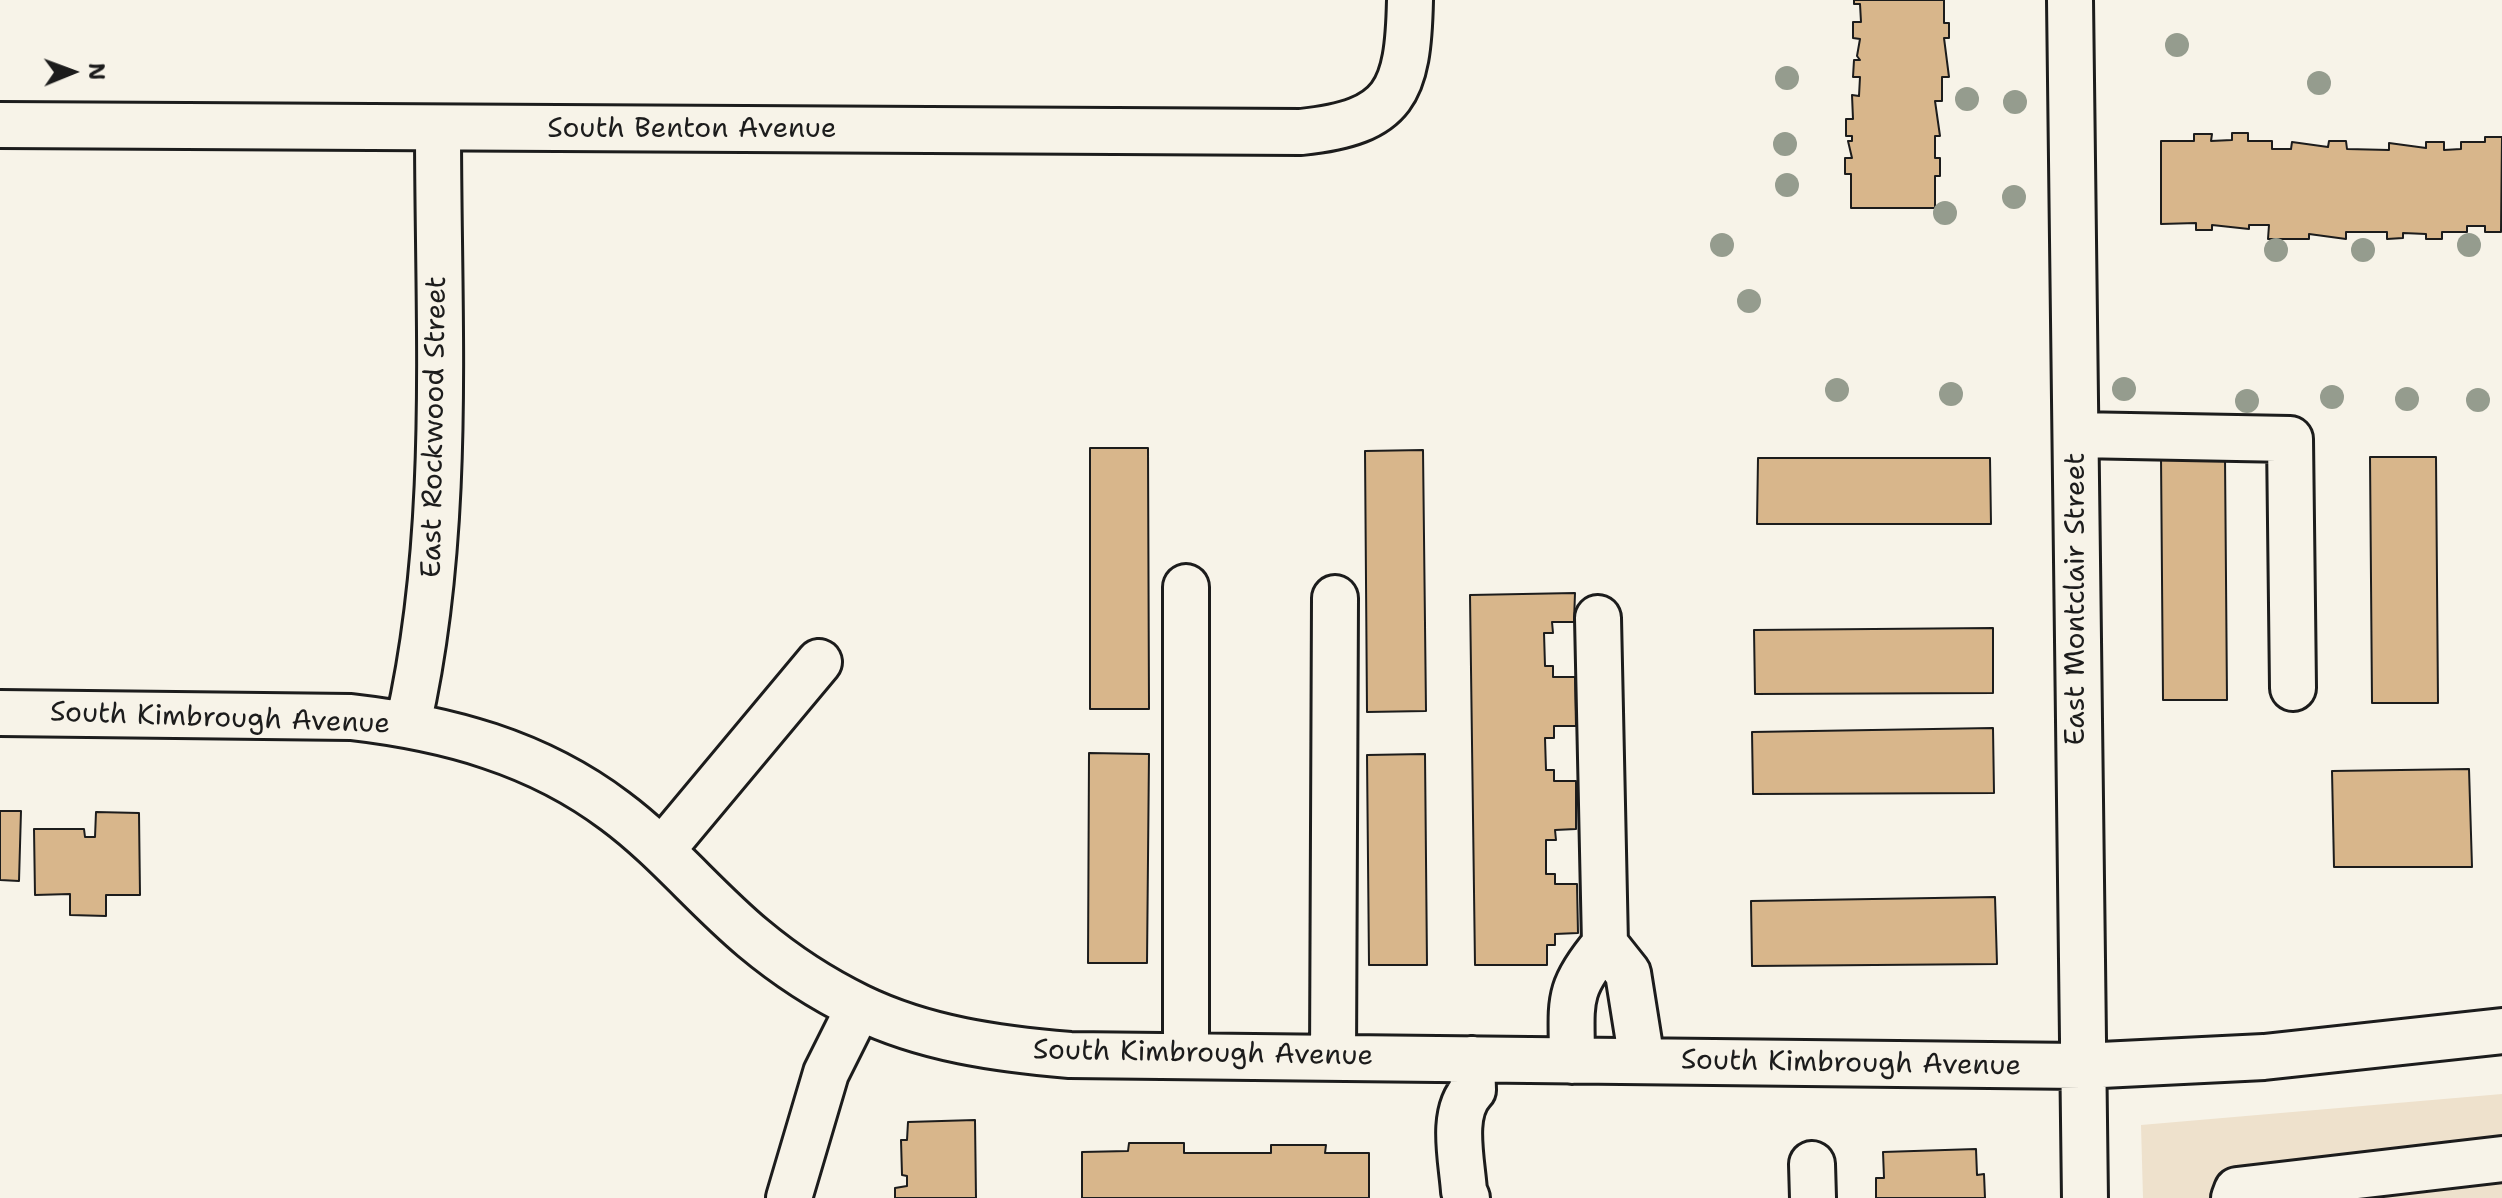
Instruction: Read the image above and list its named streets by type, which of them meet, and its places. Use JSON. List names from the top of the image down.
{
  "streets": {
    "street": [
      "South Benton Avenue",
      "East Rockwood Street",
      "East Montclair Street",
      "South Kimbrough Avenue"
    ]
  },
  "crossings": [
    ["South Benton Avenue", "East Rockwood Street"],
    ["East Rockwood Street", "South Kimbrough Avenue"],
    ["East Montclair Street", "South Kimbrough Avenue"]
  ],
  "north": "right"
}
